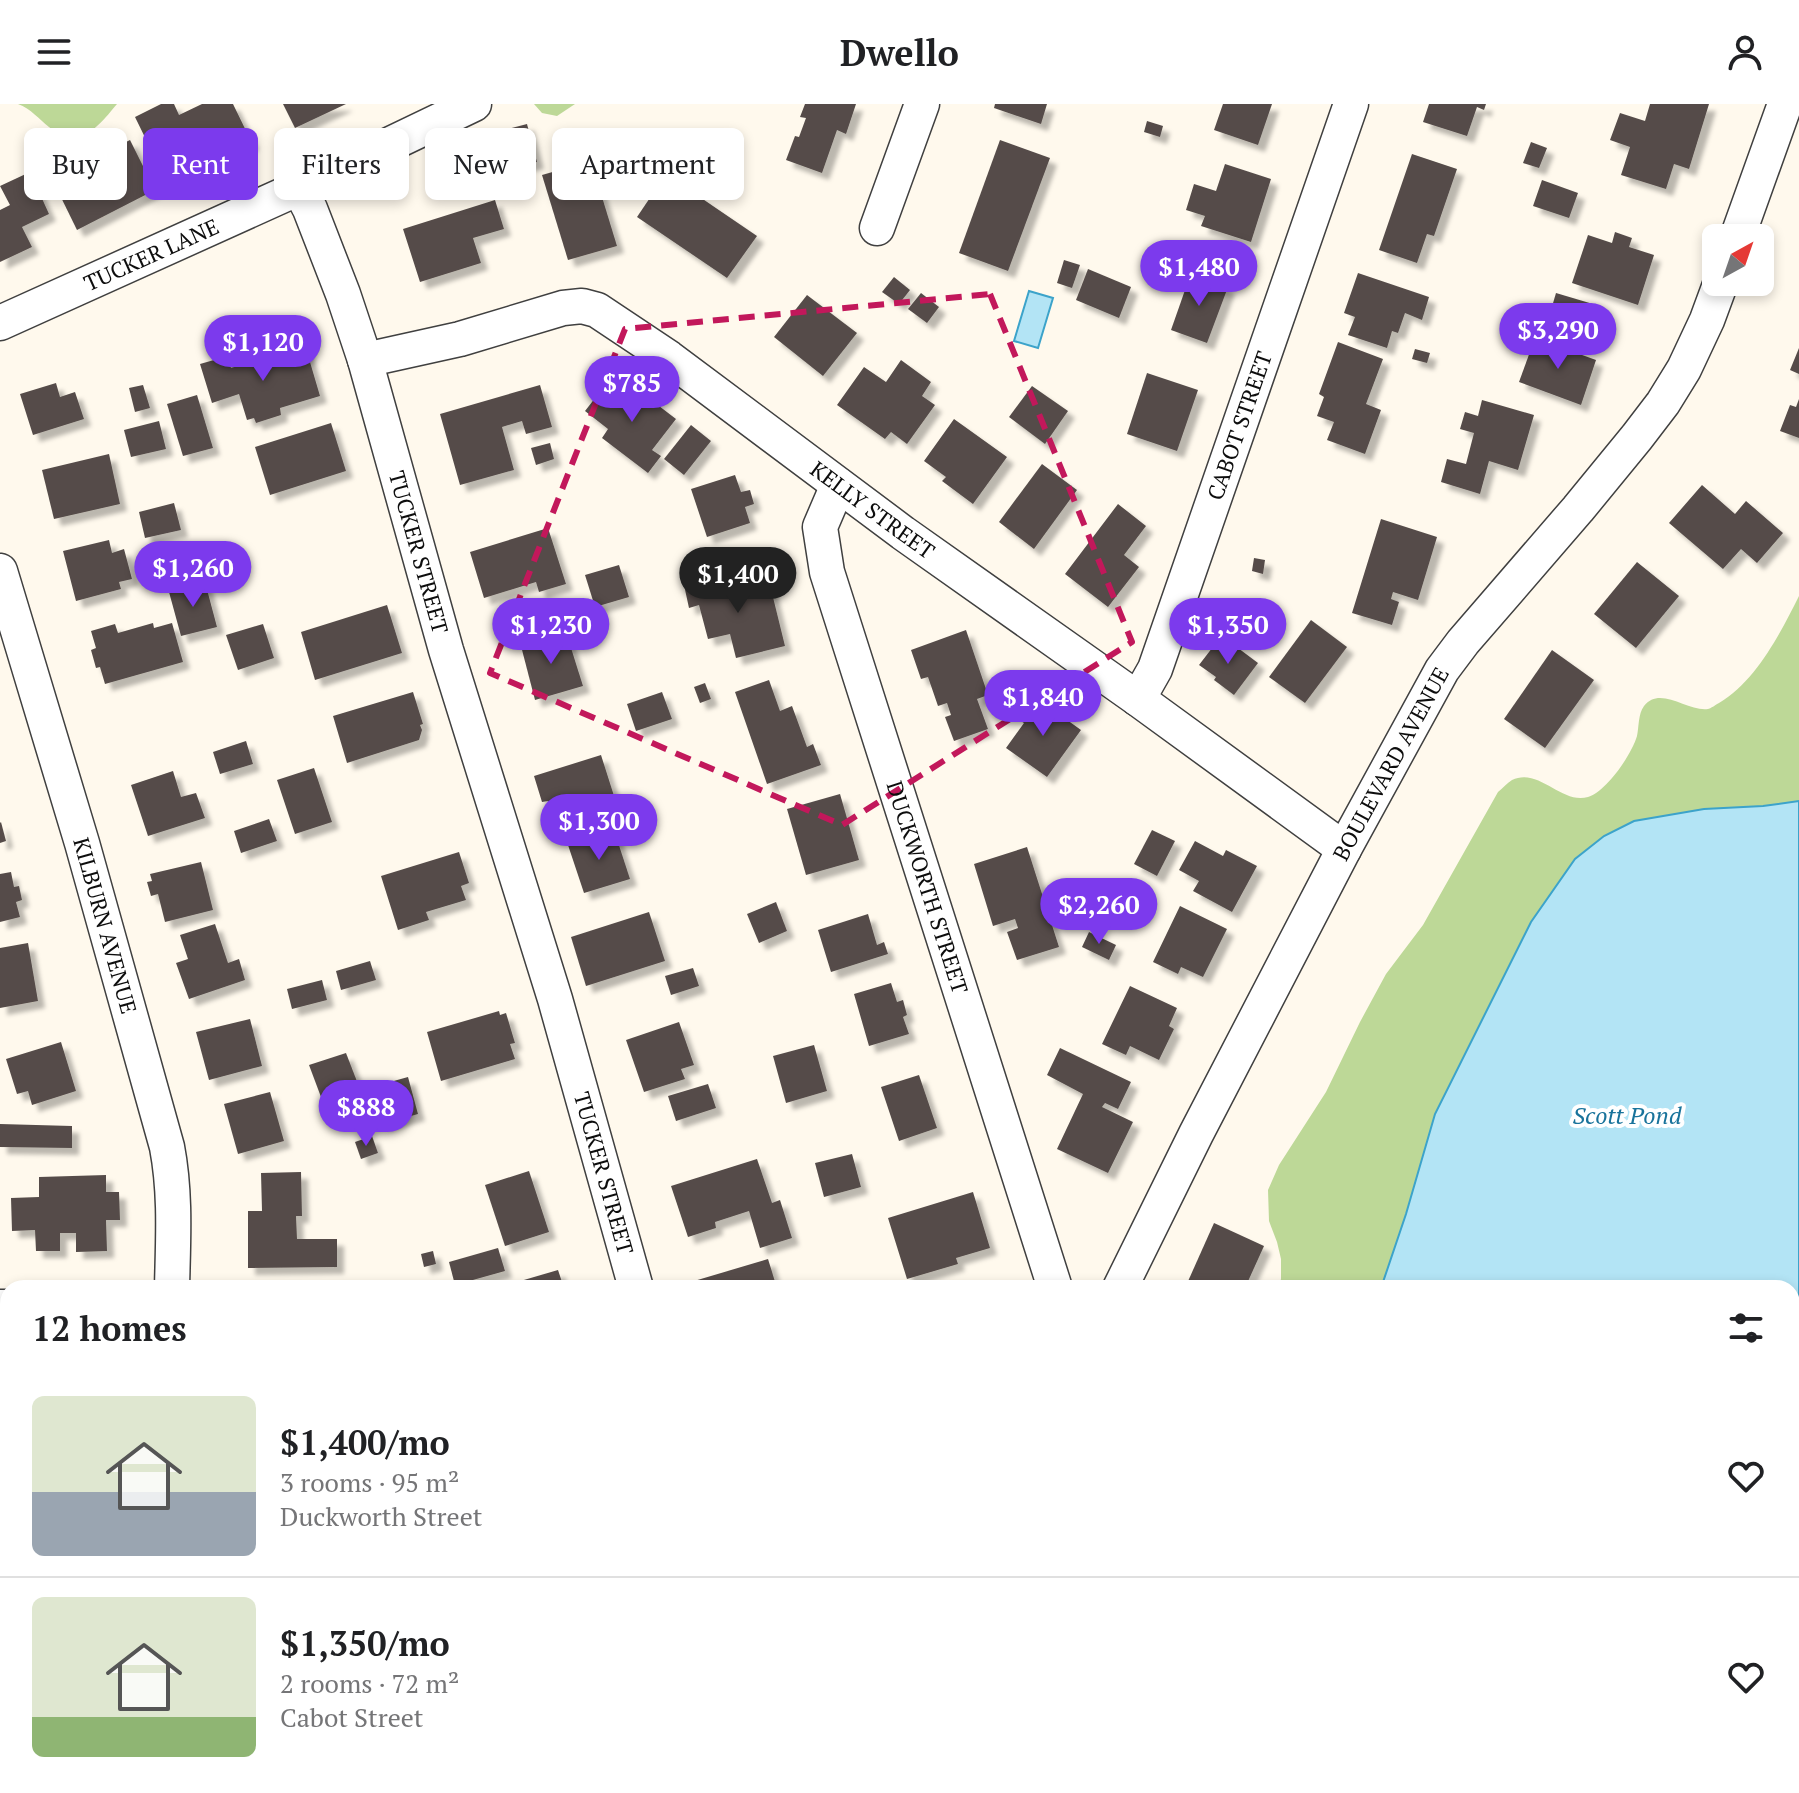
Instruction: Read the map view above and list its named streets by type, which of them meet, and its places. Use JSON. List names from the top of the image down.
{
  "streets": {
    "street": [
      "TUCKER LANE",
      "CABOT STREET",
      "KELLY STREET",
      "TUCKER STREET",
      "BOULEVARD AVENUE",
      "DUCKWORTH STREET",
      "KILBURN AVENUE"
    ]
  },
  "crossings": [
    ["CABOT STREET", "KELLY STREET"],
    ["KELLY STREET", "TUCKER STREET"],
    ["KELLY STREET", "BOULEVARD AVENUE"],
    ["KELLY STREET", "DUCKWORTH STREET"]
  ],
  "water": ["Scott Pond"],
  "north": "top right",
  "page": {
    "header": "Dwello",
    "chip": [
      "Buy",
      "Rent",
      "Filters",
      "New",
      "Apartment"
    ],
    "price": [
      "$1,480",
      "$3,290",
      "$1,120",
      "$785",
      "$1,260",
      "$1,400",
      "$1,230",
      "$1,350",
      "$1,840",
      "$1,300",
      "$2,260",
      "$888"
    ],
    "heading": "12 homes",
    "list": [
      {
        "name": "$1,400/mo",
        "note": "3 rooms · 95 m² · Duckworth Street"
      },
      {
        "name": "$1,350/mo",
        "note": "2 rooms · 72 m² · Cabot Street"
      }
    ]
  }
}
